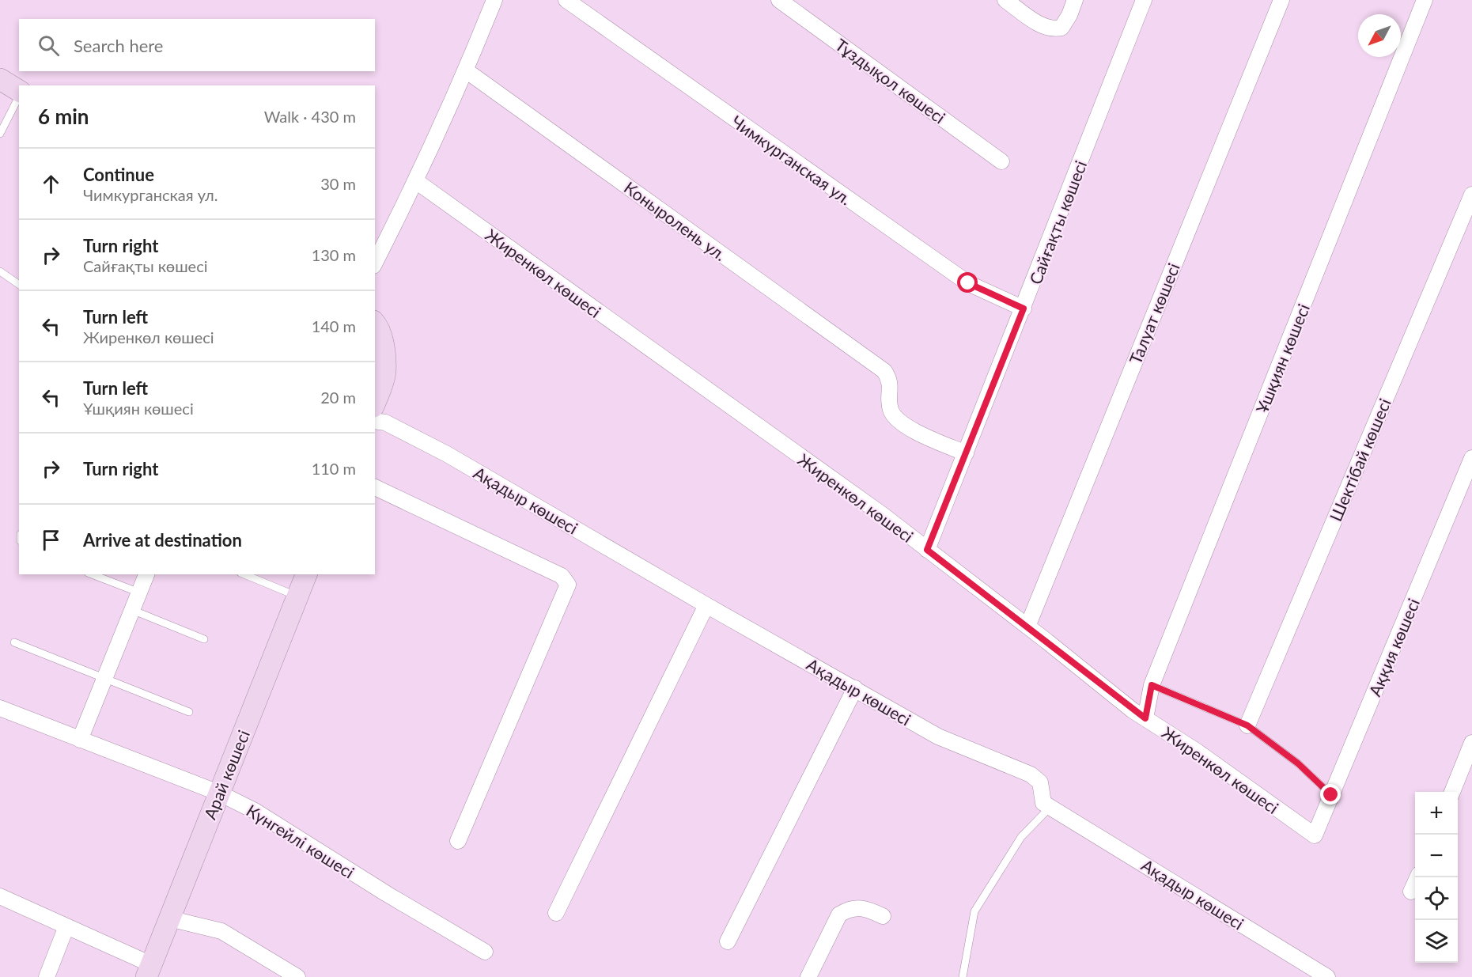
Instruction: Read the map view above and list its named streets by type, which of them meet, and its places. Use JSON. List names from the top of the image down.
{
  "streets": {
    "street": [
      "Тұздықол көшесі",
      "Чимкурганская ул.",
      "Коныролень ул.",
      "Сайғақты көшесі",
      "Жиренкөл көшесі",
      "Талуат көшесі",
      "Ұшқиян көшесі",
      "Шектібай көшесі",
      "Ақадыр көшесі",
      "Аққия көшесі",
      "Арай көшесі",
      "Күнгейлі көшесі"
    ]
  },
  "crossings": [
    ["Чимкурганская ул.", "Сайғақты көшесі"],
    ["Коныролень ул.", "Сайғақты көшесі"],
    ["Сайғақты көшесі", "Жиренкөл көшесі"],
    ["Жиренкөл көшесі", "Талуат көшесі"],
    ["Жиренкөл көшесі", "Ұшқиян көшесі"],
    ["Жиренкөл көшесі", "Аққия көшесі"],
    ["Арай көшесі", "Күнгейлі көшесі"]
  ],
  "north": "bottom left",
  "page": {
    "search": "Search here",
    "heading": ["6 min", "Walk · 430 m"],
    "list": [
      ["Continue", "Чимкурганская ул.", "30 m"],
      ["Turn right", "Сайғақты көшесі", "130 m"],
      ["Turn left", "Жиренкөл көшесі", "140 m"],
      ["Turn left", "Ұшқиян көшесі", "20 m"],
      ["Turn right", "110 m"],
      "Arrive at destination"
    ],
    "map_buttons": ["+", "−"]
  }
}
